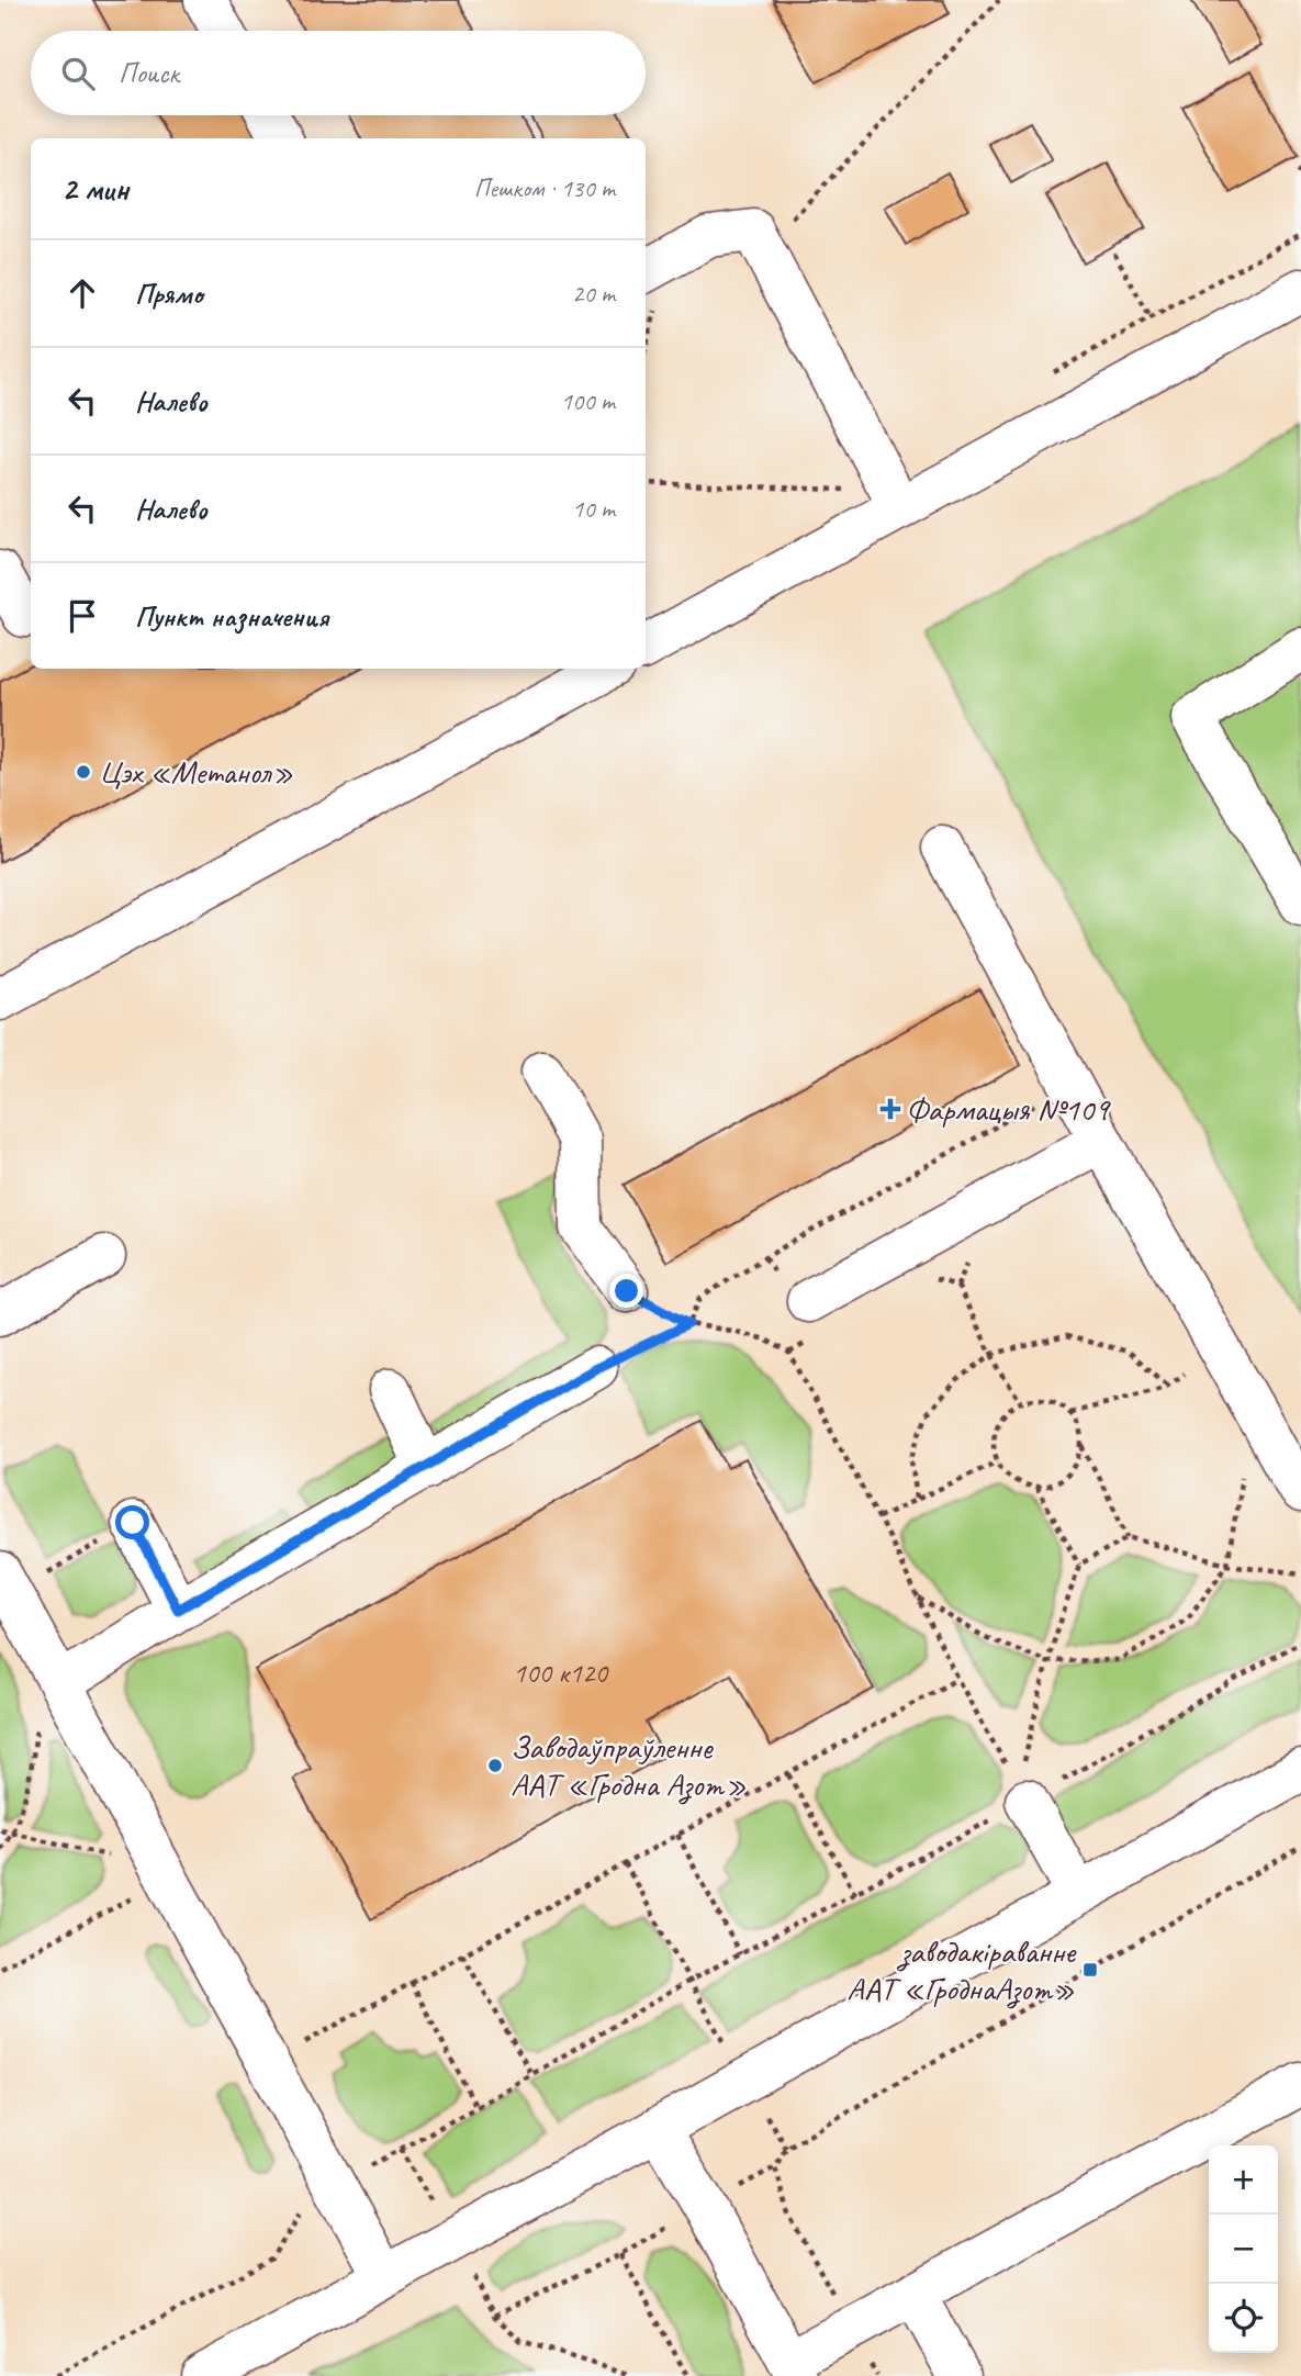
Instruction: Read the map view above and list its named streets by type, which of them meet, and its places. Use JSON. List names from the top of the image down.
{
  "places": {
    "other": ["Цэх «Метанол»", "Заводаўпраўленне ААТ «Гродна Азот»"],
    "health": ["Фармацыя №109"],
    "transit": ["заводакіраванне ААТ «ГроднаАзот»"]
  },
  "house_numbers": ["100 к120"],
  "page": {
    "search": "Поиск",
    "heading": ["2 мин", "Пешком · 130 m"],
    "list": [
      ["Прямо", "20 m"],
      ["Налево", "100 m"],
      ["Налево", "10 m"],
      "Пункт назначения"
    ],
    "map_buttons": ["+", "−"]
  }
}
